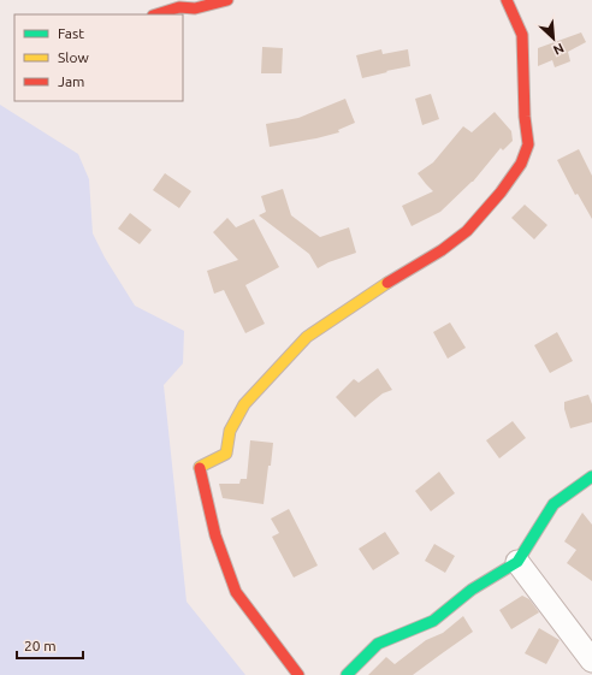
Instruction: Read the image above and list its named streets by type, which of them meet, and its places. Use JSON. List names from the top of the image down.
{
  "legend": ["Fast", "Slow", "Jam"],
  "scale_bar": "20 m",
  "north": "bottom right"
}
